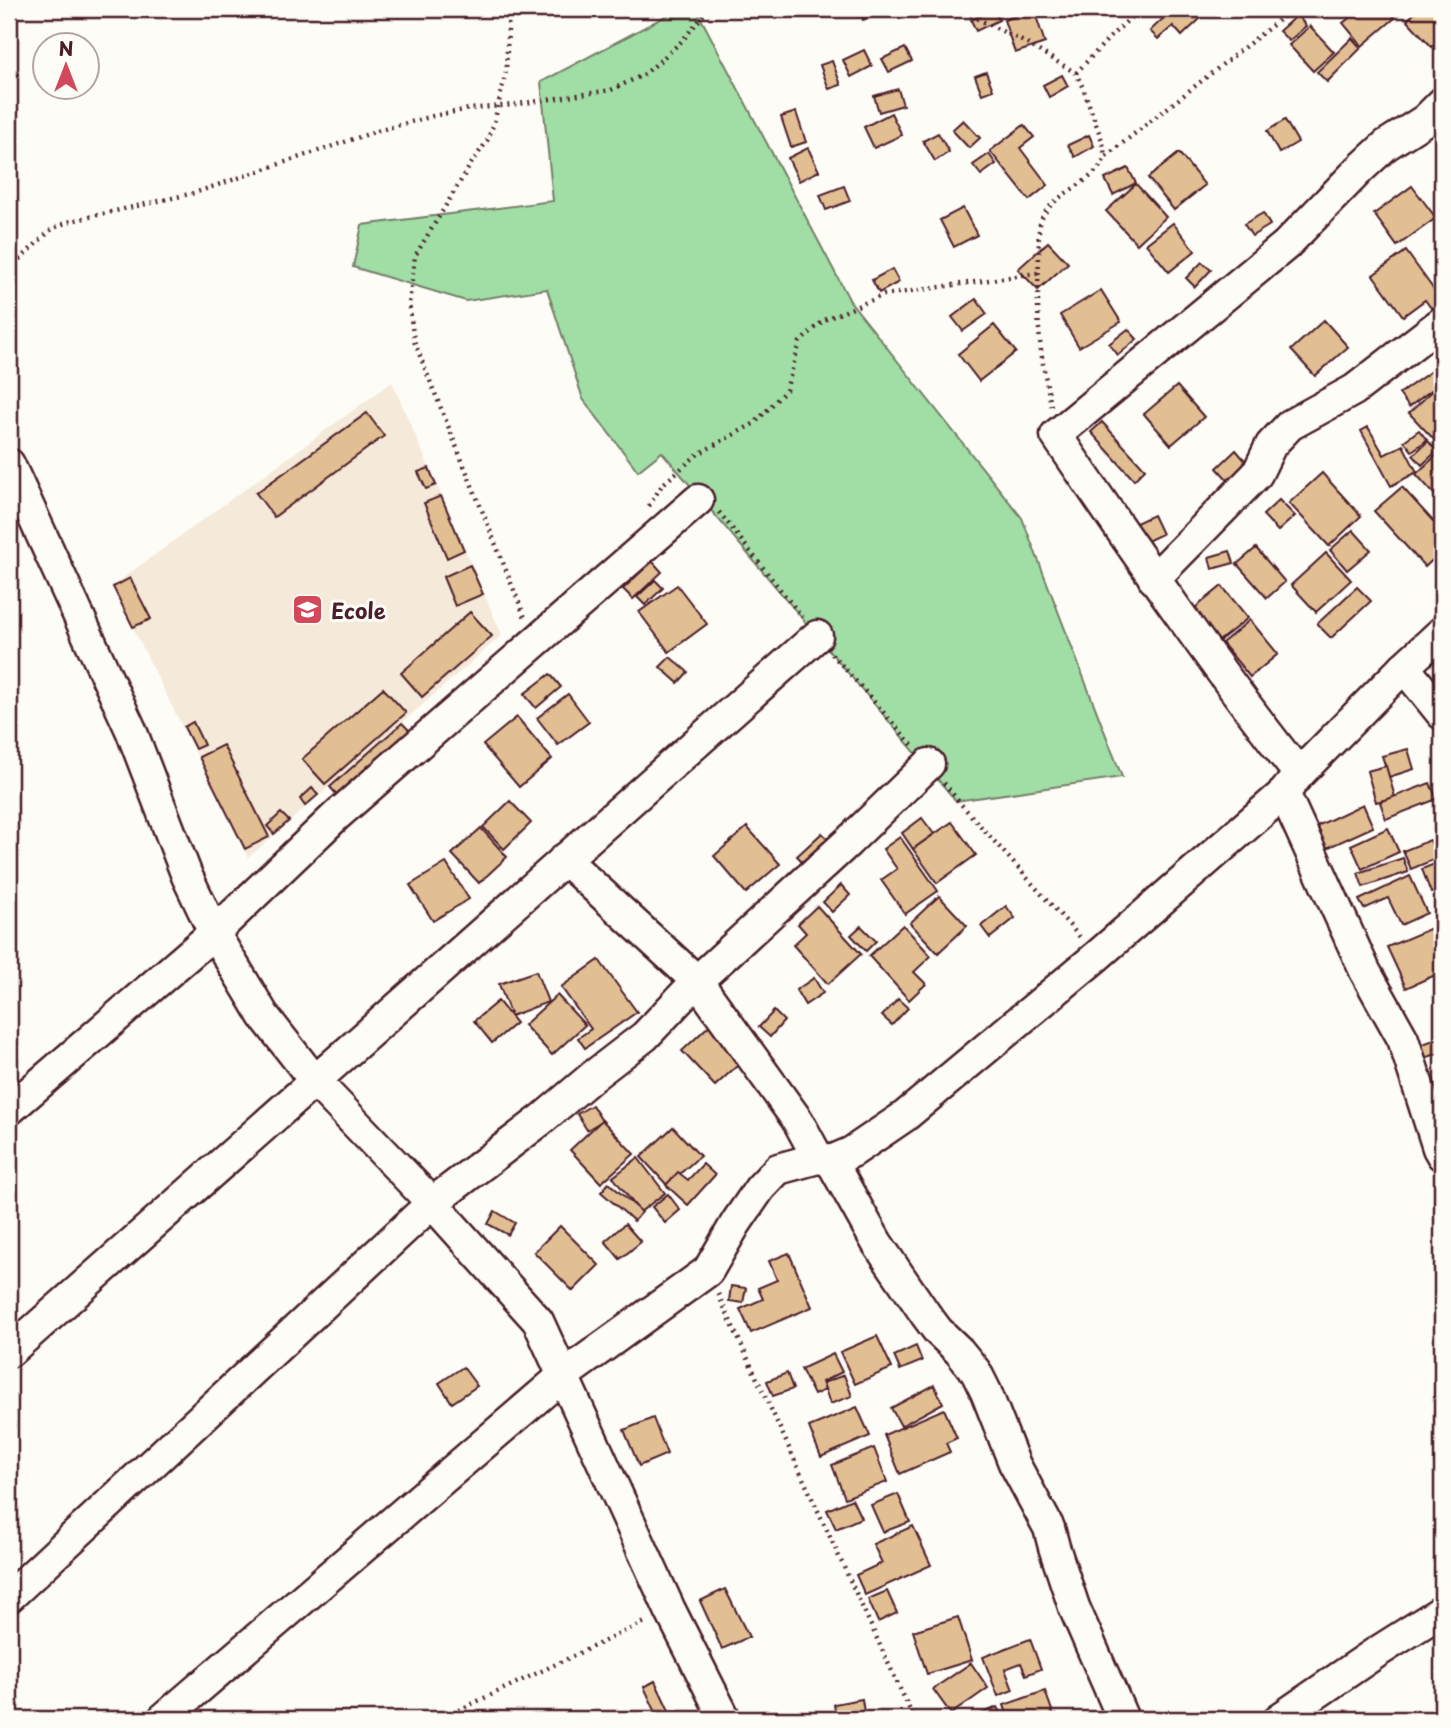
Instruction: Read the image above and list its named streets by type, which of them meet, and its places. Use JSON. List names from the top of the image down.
{
  "places": {
    "school or university": ["Ecole"]
  },
  "north": "top"
}
